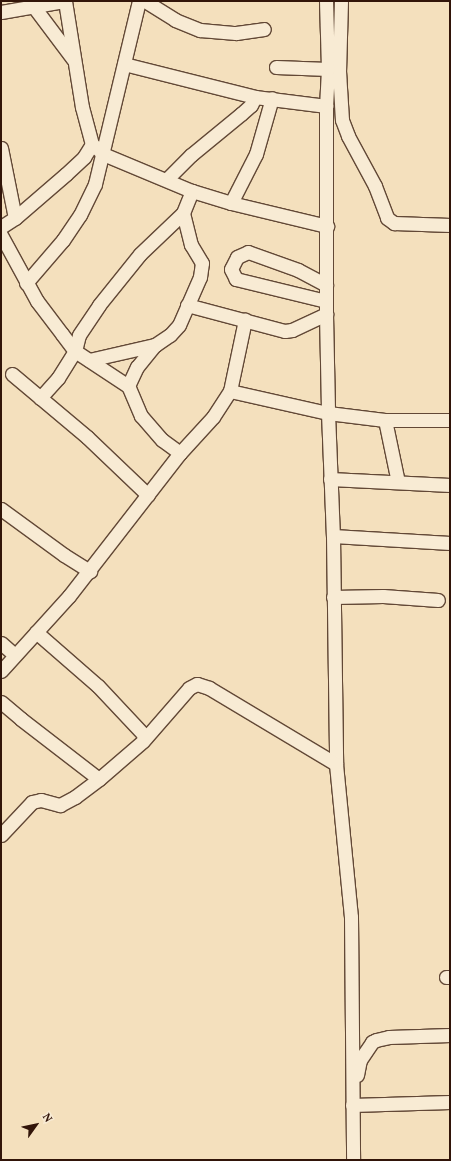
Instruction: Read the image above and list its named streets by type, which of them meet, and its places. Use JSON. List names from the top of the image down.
{
  "north": "top right"
}
